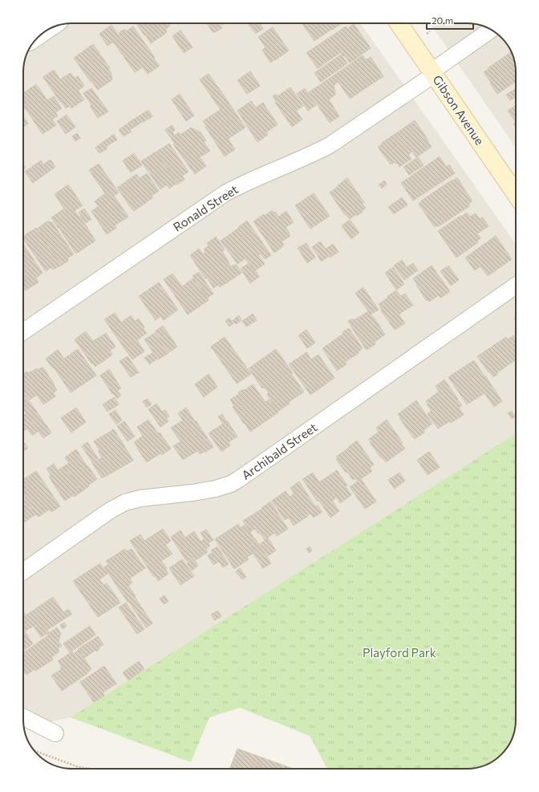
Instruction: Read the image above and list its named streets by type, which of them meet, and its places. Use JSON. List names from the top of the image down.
{
  "streets": {
    "main road": ["Gibson Avenue"],
    "street": ["Ronald Street", "Archibald Street"]
  },
  "crossings": [
    ["Gibson Avenue", "Ronald Street"]
  ],
  "parks": ["Playford Park"],
  "scale_bar": "20 m"
}
